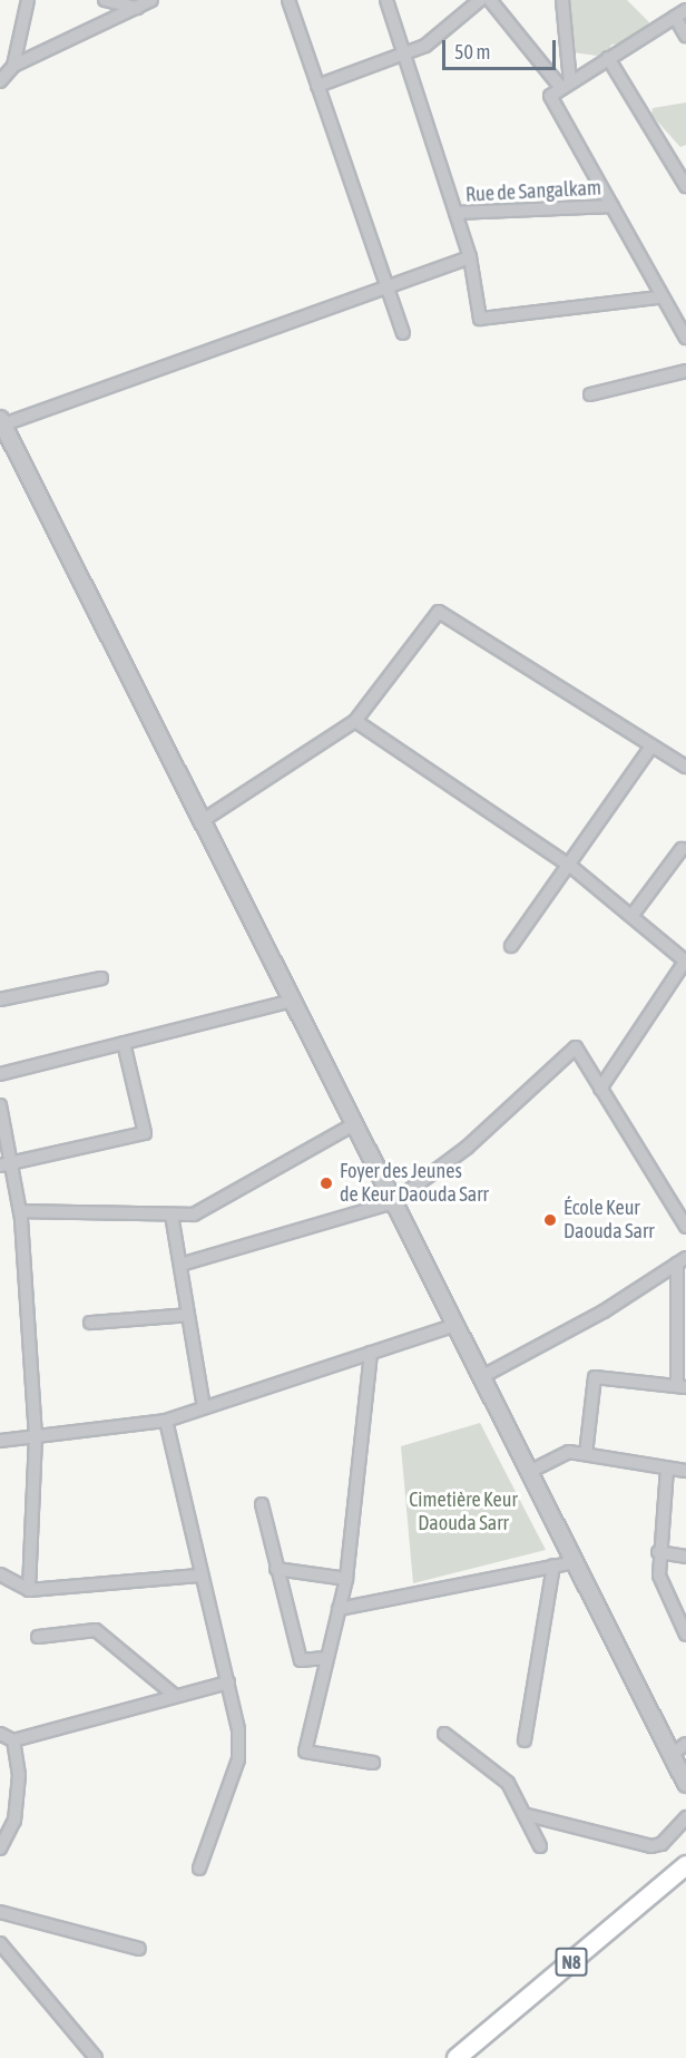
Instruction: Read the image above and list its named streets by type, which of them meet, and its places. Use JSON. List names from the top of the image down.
{
  "streets": {
    "main road": ["N8"],
    "street": ["Rue de Sangalkam"]
  },
  "parks": ["Cimetière Keur Daouda Sarr"],
  "places": ["Foyer des Jeunes de Keur Daouda Sarr", "École Keur Daouda Sarr"],
  "scale_bar": "50 m"
}
